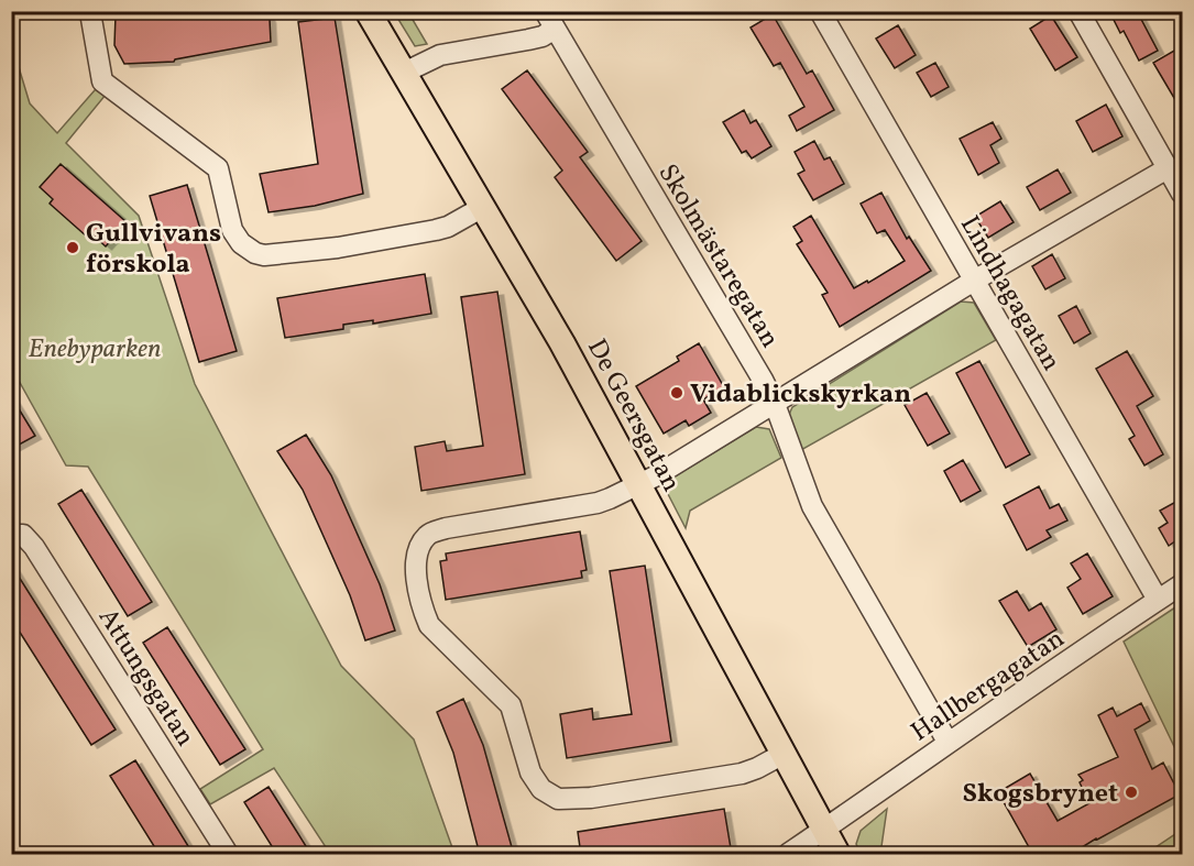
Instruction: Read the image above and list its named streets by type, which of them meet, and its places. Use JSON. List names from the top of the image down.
{
  "streets": {
    "main road": ["De Geersgatan"],
    "street": [
      "Skolmästaregatan",
      "Lindhagagatan",
      "Attungsgatan",
      "Hallbergagatan"
    ]
  },
  "crossings": [
    ["Skolmästaregatan", "Hallbergagatan"],
    ["Lindhagagatan", "Hallbergagatan"],
    ["De Geersgatan", "Hallbergagatan"]
  ],
  "parks": ["Enebyparken"],
  "places": ["Gullvivans förskola", "Vidablickskyrkan", "Skogsbrynet"]
}
